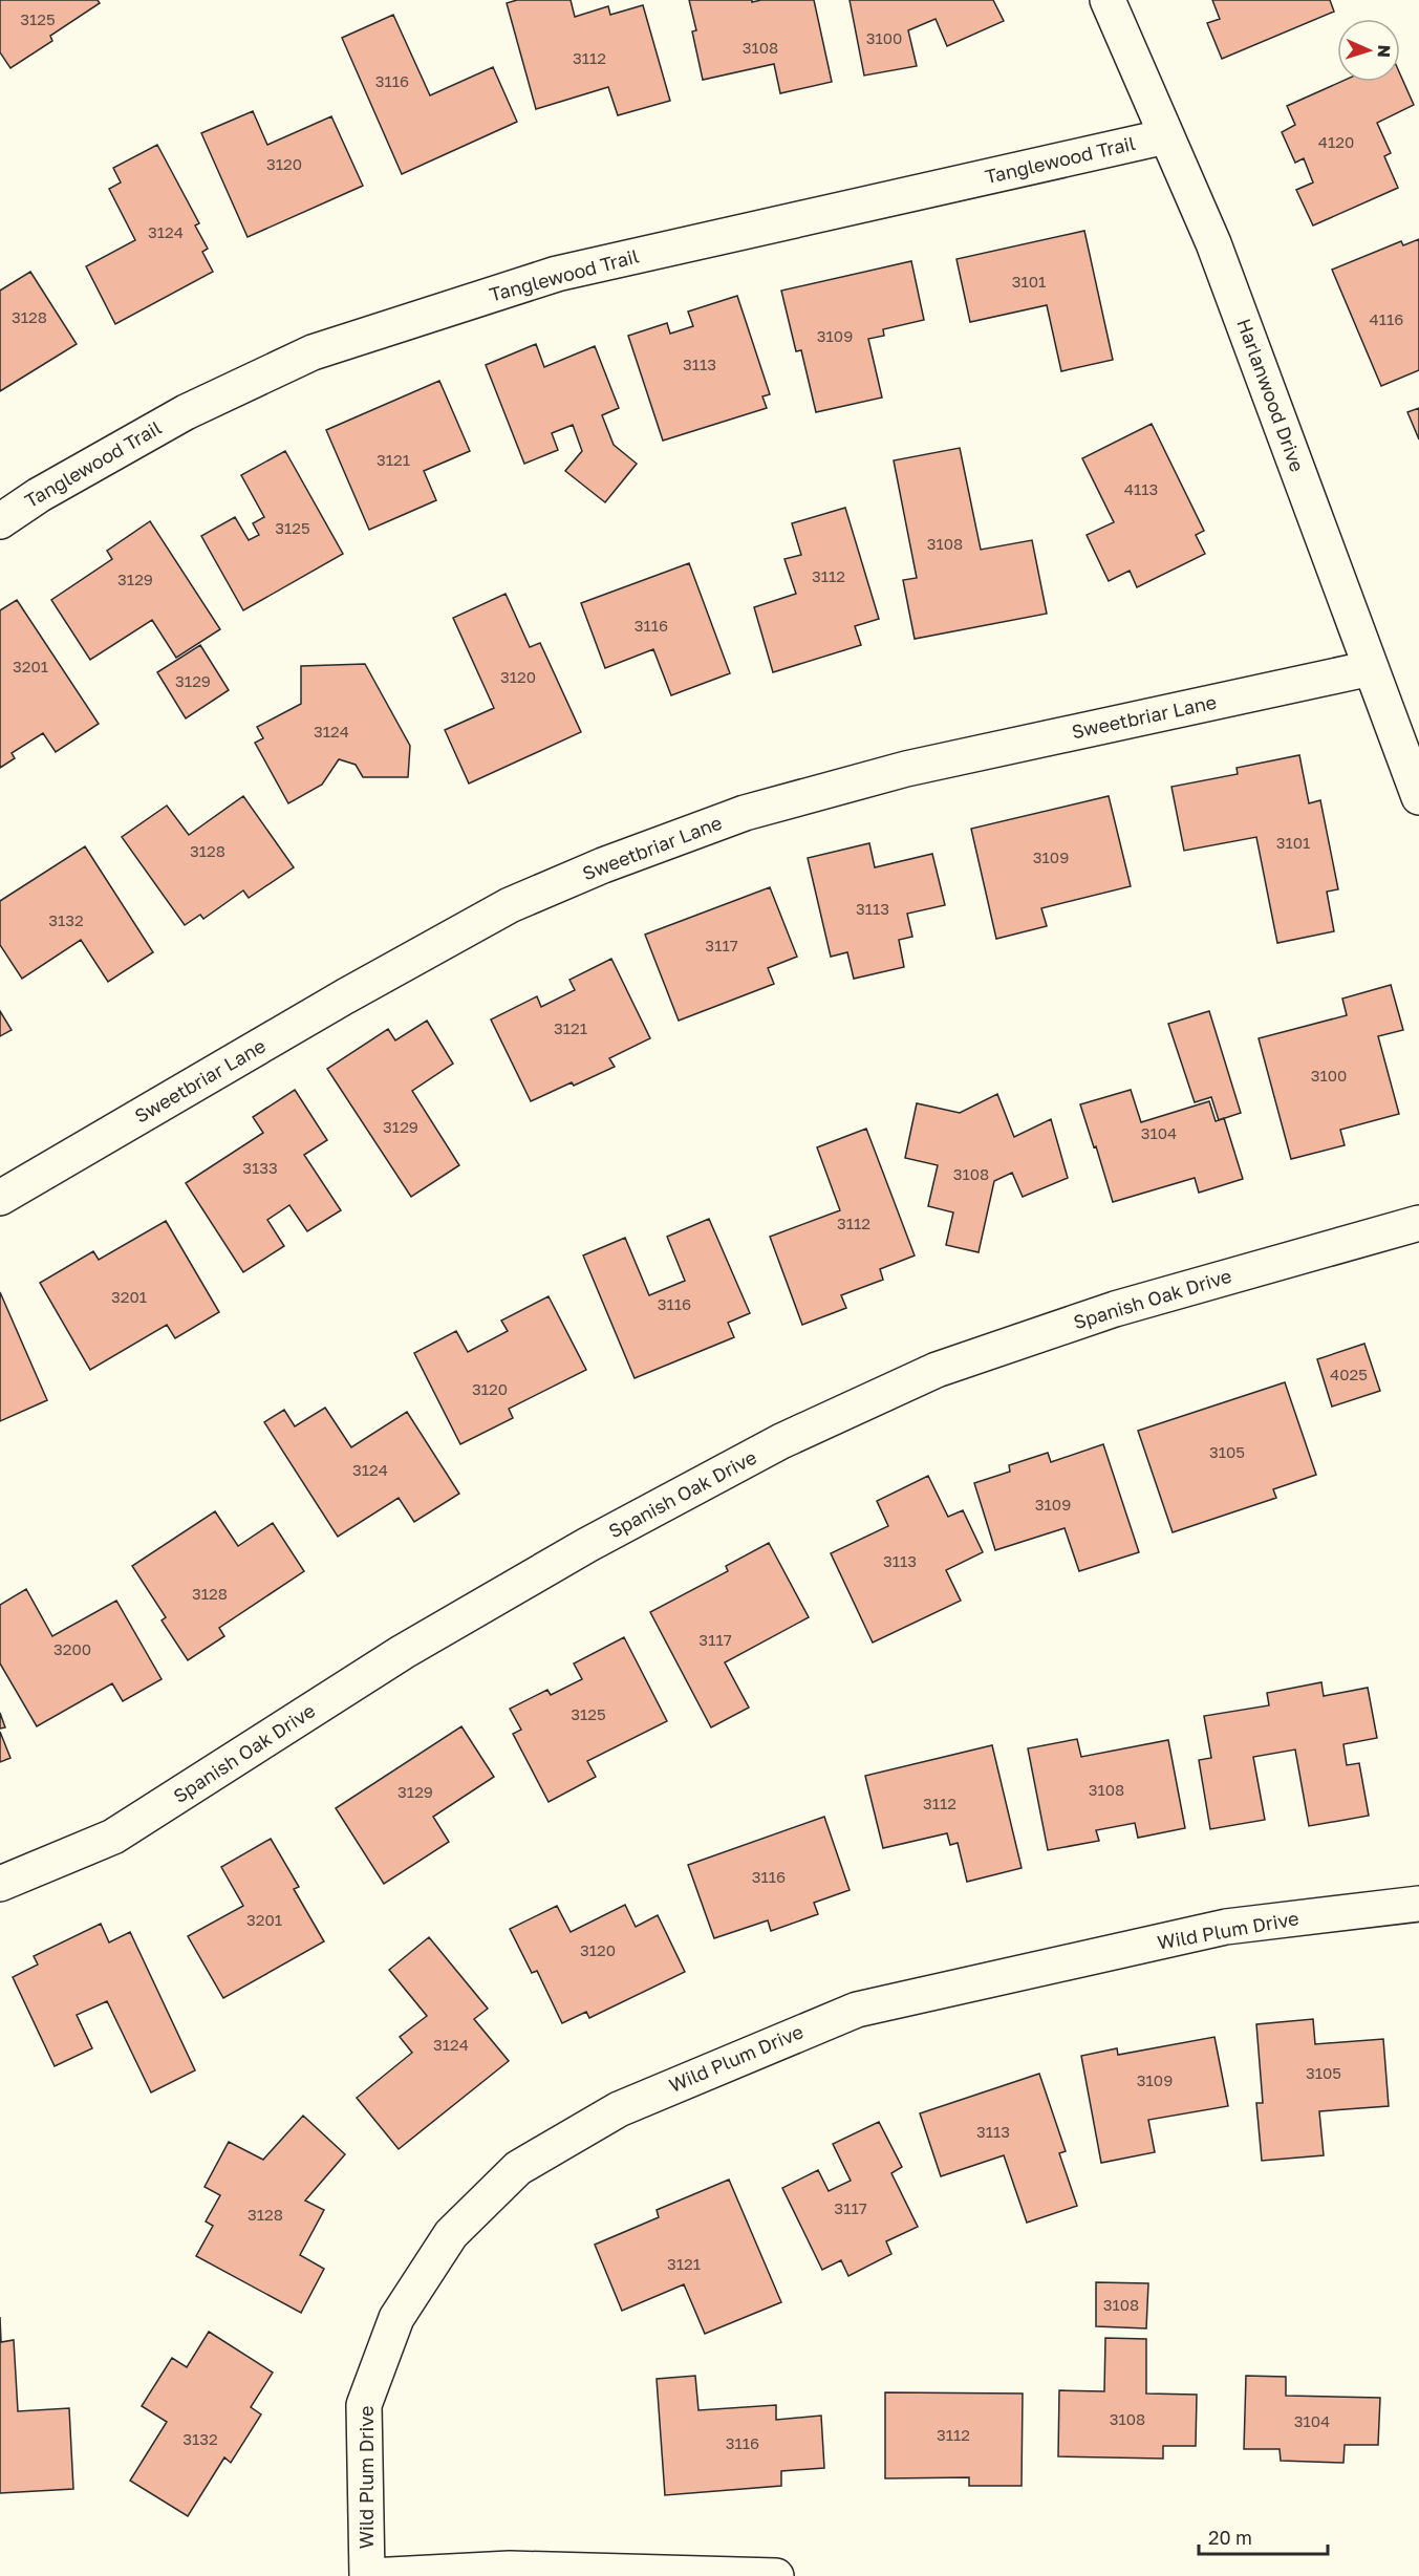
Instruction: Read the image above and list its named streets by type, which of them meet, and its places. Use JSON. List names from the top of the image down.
{
  "streets": {
    "street": [
      "Tanglewood Trail",
      "Harlanwood Drive",
      "Sweetbriar Lane",
      "Spanish Oak Drive",
      "Wild Plum Drive"
    ]
  },
  "crossings": [
    ["Tanglewood Trail", "Harlanwood Drive"],
    ["Harlanwood Drive", "Sweetbriar Lane"]
  ],
  "house_numbers": [
    "3125",
    "3100",
    "3108",
    "3112",
    "3116",
    "4120",
    "3120",
    "3124",
    "3101",
    "3128",
    "4116",
    "3109",
    "3113",
    "3121",
    "4113",
    "3125",
    "3108",
    "3112",
    "3129",
    "3116",
    "3201",
    "3120",
    "3129",
    "3124",
    "3101",
    "3128",
    "3109",
    "3113",
    "3132",
    "3117",
    "3121",
    "3100",
    "3129",
    "3104",
    "3133",
    "3108",
    "3112",
    "3201",
    "3116",
    "4025",
    "3120",
    "3105",
    "3124",
    "3109",
    "3113",
    "3128",
    "3117",
    "3200",
    "3125",
    "3108",
    "3129",
    "3112",
    "3116",
    "3201",
    "3120",
    "3124",
    "3105",
    "3109",
    "3113",
    "3117",
    "3128",
    "3121",
    "3108",
    "3108",
    "3104",
    "3112",
    "3132",
    "3116"
  ],
  "scale_bar": "20 m",
  "north": "right"
}
